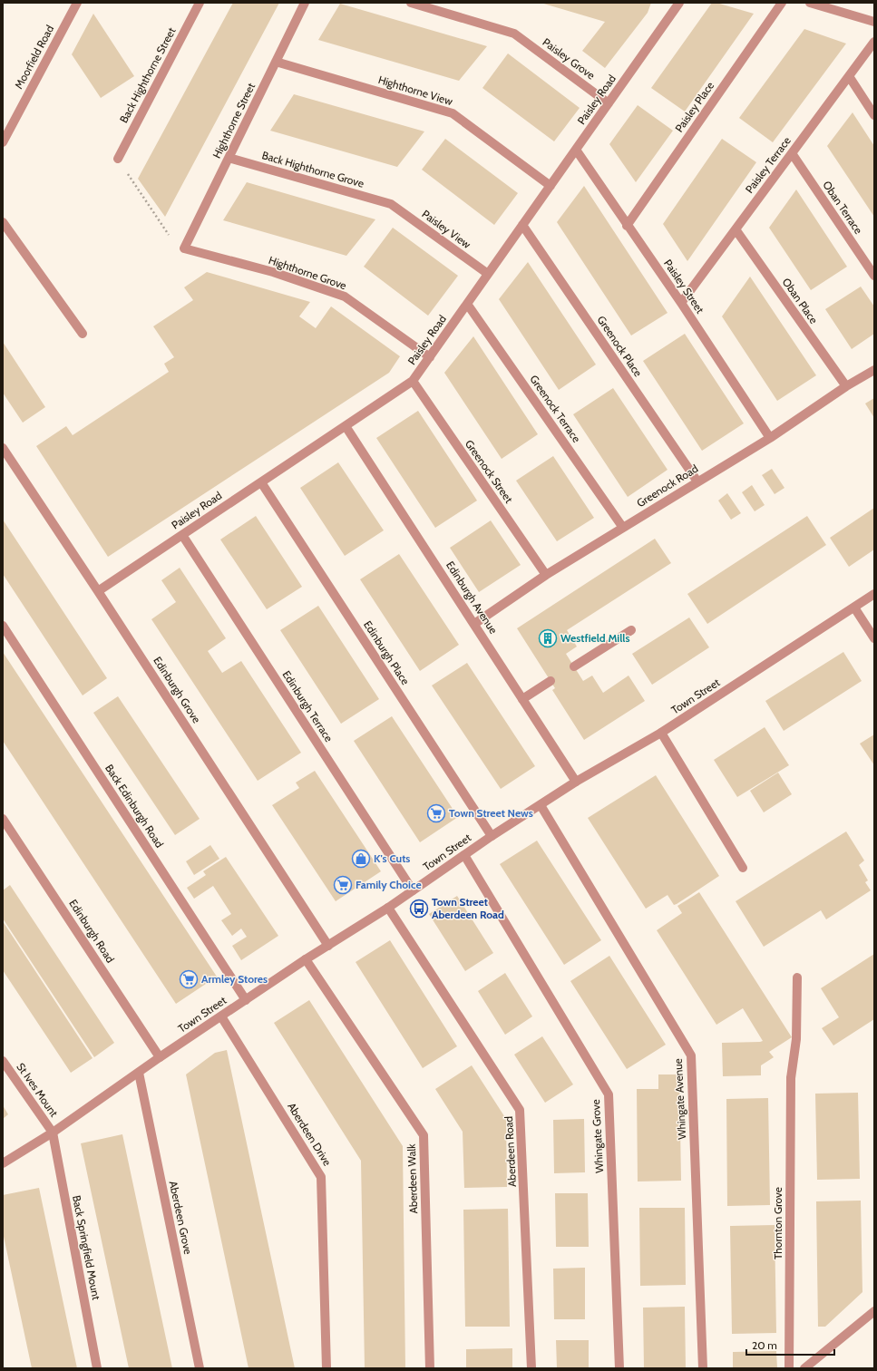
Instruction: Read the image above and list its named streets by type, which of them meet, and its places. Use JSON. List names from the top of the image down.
{
  "streets": {
    "street": [
      "Moorfield Road",
      "Paisley Grove",
      "Back Highthorne Street",
      "Highthorne View",
      "Paisley Road",
      "Paisley Place",
      "Highthorne Street",
      "Paisley Terrace",
      "Back Highthorne Grove",
      "Oban Terrace",
      "Paisley View",
      "Highthorne Grove",
      "Paisley Street",
      "Oban Place",
      "Greenock Place",
      "Greenock Terrace",
      "Greenock Street",
      "Greenock Road",
      "Edinburgh Avenue",
      "Edinburgh Place",
      "Edinburgh Grove",
      "Town Street",
      "Edinburgh Terrace",
      "Back Edinburgh Road",
      "Edinburgh Road",
      "St Ives Mount",
      "Whingate Avenue",
      "Aberdeen Drive",
      "Whingate Grove",
      "Aberdeen Road",
      "Aberdeen Walk",
      "Aberdeen Grove",
      "Thornton Grove",
      "Back Springfield Mount"
    ]
  },
  "crossings": [
    ["Paisley Grove", "Paisley Road"],
    ["Highthorne View", "Paisley Road"],
    ["Highthorne View", "Highthorne Street"],
    ["Paisley Road", "Paisley View"],
    ["Paisley Road", "Highthorne Grove"],
    ["Paisley Road", "Paisley Street"],
    ["Paisley Road", "Greenock Place"],
    ["Paisley Road", "Greenock Terrace"],
    ["Paisley Road", "Greenock Street"],
    ["Paisley Road", "Edinburgh Avenue"],
    ["Paisley Road", "Edinburgh Place"],
    ["Paisley Road", "Edinburgh Grove"],
    ["Paisley Road", "Edinburgh Terrace"],
    ["Paisley Place", "Paisley Street"],
    ["Highthorne Street", "Back Highthorne Grove"],
    ["Highthorne Street", "Highthorne Grove"],
    ["Paisley Terrace", "Oban Terrace"],
    ["Paisley Terrace", "Paisley Street"],
    ["Paisley Terrace", "Oban Place"],
    ["Back Highthorne Grove", "Paisley View"],
    ["Paisley Street", "Greenock Road"],
    ["Oban Place", "Greenock Road"],
    ["Greenock Place", "Greenock Road"],
    ["Greenock Terrace", "Greenock Road"],
    ["Greenock Street", "Greenock Road"],
    ["Greenock Road", "Edinburgh Avenue"],
    ["Edinburgh Avenue", "Town Street"],
    ["Edinburgh Place", "Town Street"],
    ["Edinburgh Grove", "Town Street"],
    ["Town Street", "Edinburgh Terrace"],
    ["Town Street", "Back Edinburgh Road"],
    ["Town Street", "Edinburgh Road"],
    ["Town Street", "St Ives Mount"],
    ["Town Street", "Whingate Avenue"],
    ["Town Street", "Aberdeen Drive"],
    ["Town Street", "Whingate Grove"],
    ["Town Street", "Aberdeen Road"],
    ["Town Street", "Aberdeen Walk"],
    ["Town Street", "Aberdeen Grove"],
    ["Town Street", "Back Springfield Mount"],
    ["St Ives Mount", "Back Springfield Mount"]
  ],
  "places": {
    "building": ["Westfield Mills"],
    "supermarket": ["Town Street News", "Family Choice", "Armley Stores"],
    "shop": ["K's Cuts"],
    "bus stop": ["Town Street Aberdeen Road"]
  },
  "scale_bar": "20 m"
}
